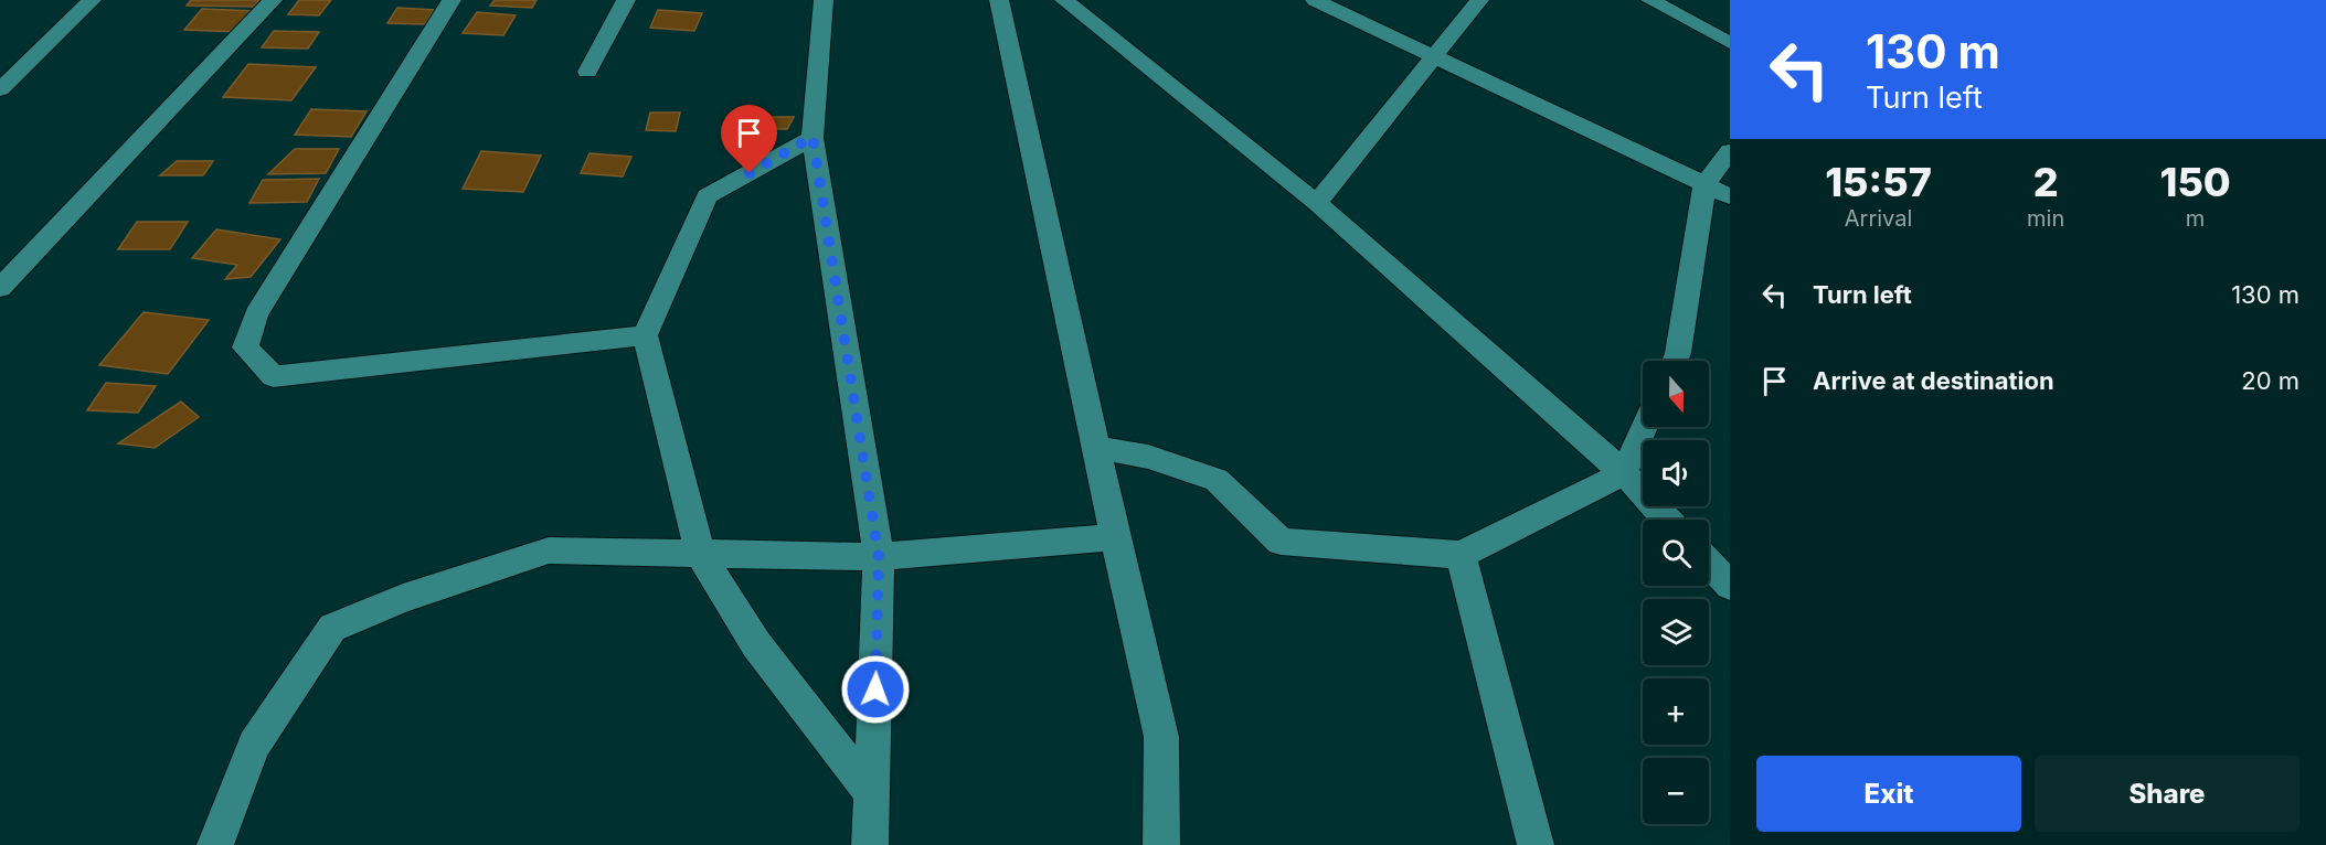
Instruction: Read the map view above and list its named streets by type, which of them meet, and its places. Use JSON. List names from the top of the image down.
{
  "north": "bottom",
  "page": {
    "turn": ["130 m", "Turn left"],
    "eta": [
      "15:57",
      "Arrival",
      "2",
      "min",
      "150",
      "m"
    ],
    "list": [
      {
        "name": "Turn left",
        "value": "130 m"
      },
      {
        "name": "Arrive at destination",
        "value": "20 m"
      }
    ],
    "map_buttons": ["+", "−"],
    "buttons": ["Exit", "Share"]
  }
}
